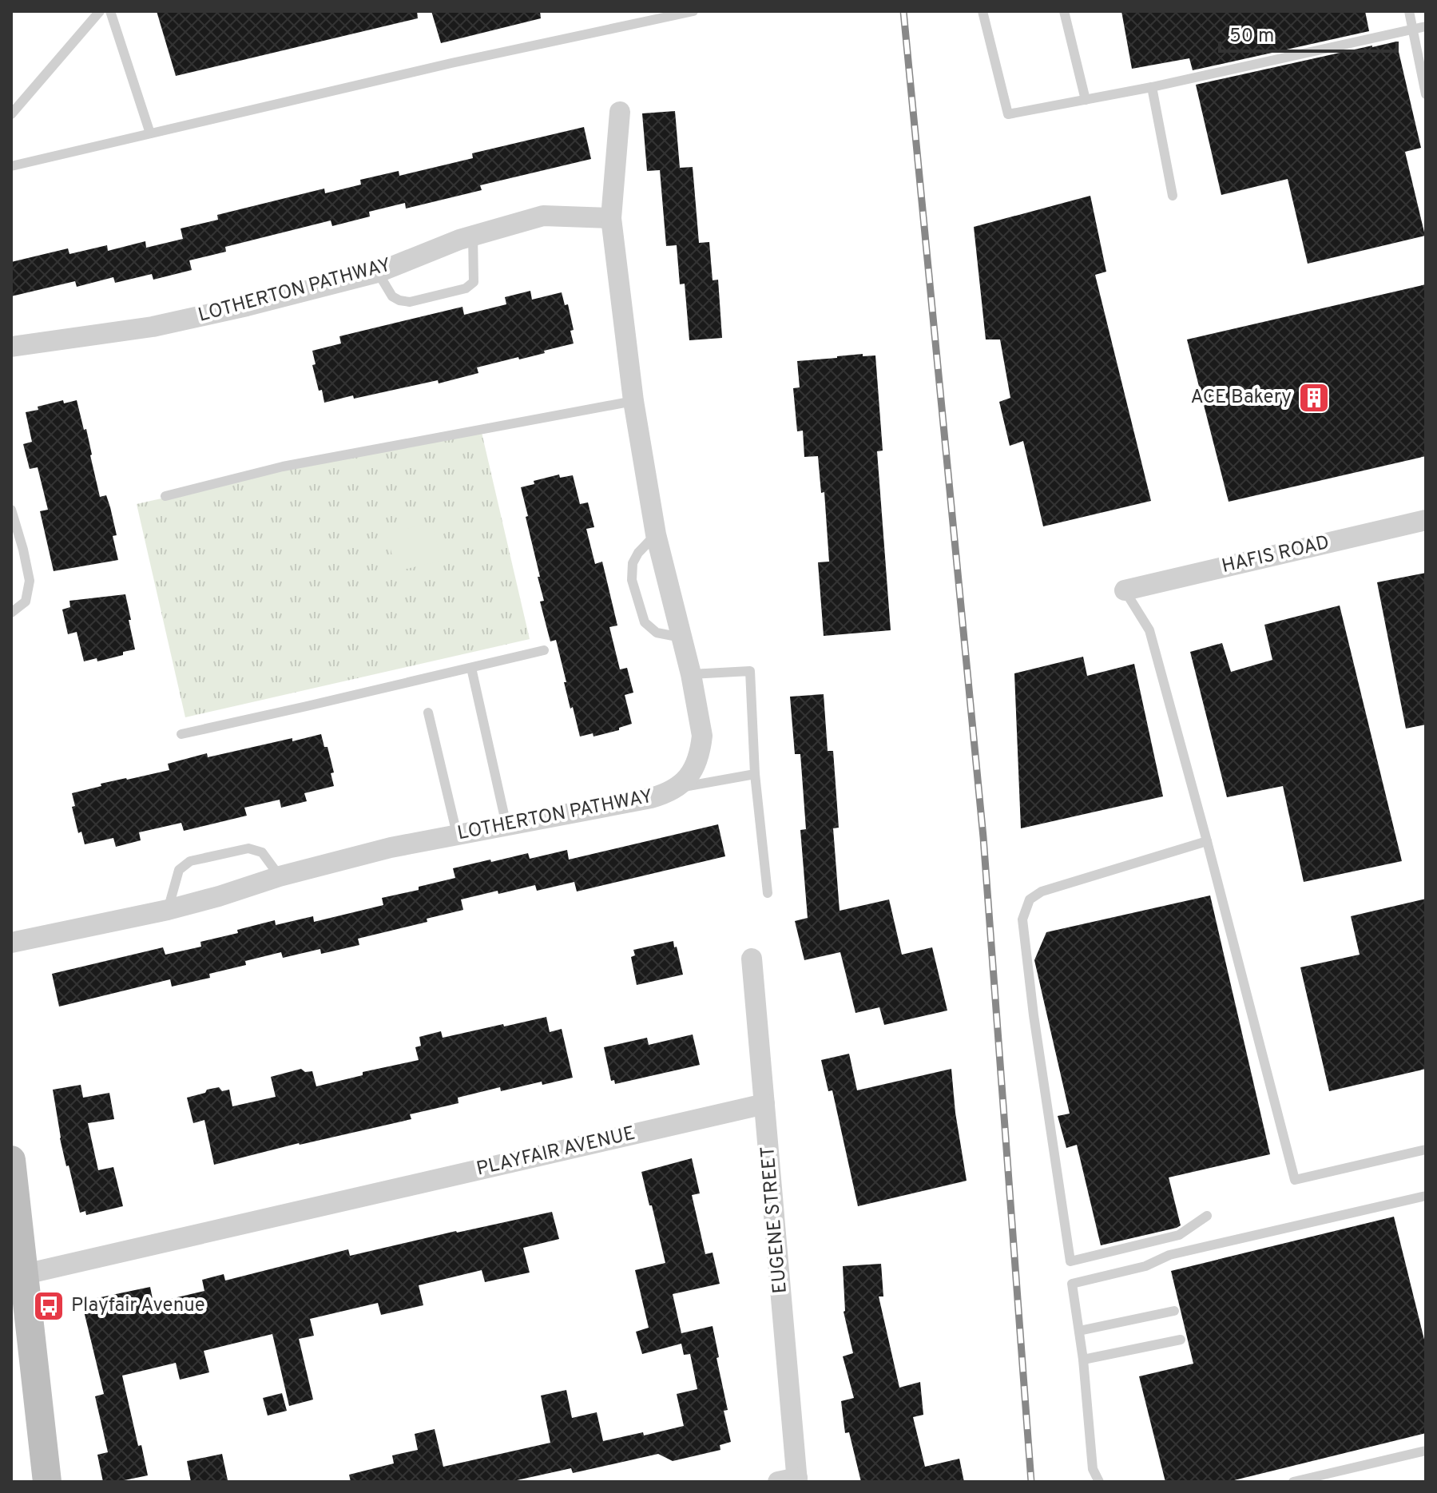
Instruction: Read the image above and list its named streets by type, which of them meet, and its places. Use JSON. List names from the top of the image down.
{
  "streets": {
    "street": [
      "LOTHERTON PATHWAY",
      "HAFIS ROAD",
      "PLAYFAIR AVENUE",
      "EUGENE STREET"
    ]
  },
  "crossings": [
    ["PLAYFAIR AVENUE", "EUGENE STREET"]
  ],
  "places": {
    "building": ["ACE Bakery"],
    "bus stop": ["Playfair Avenue"]
  },
  "scale_bar": "50 m"
}
